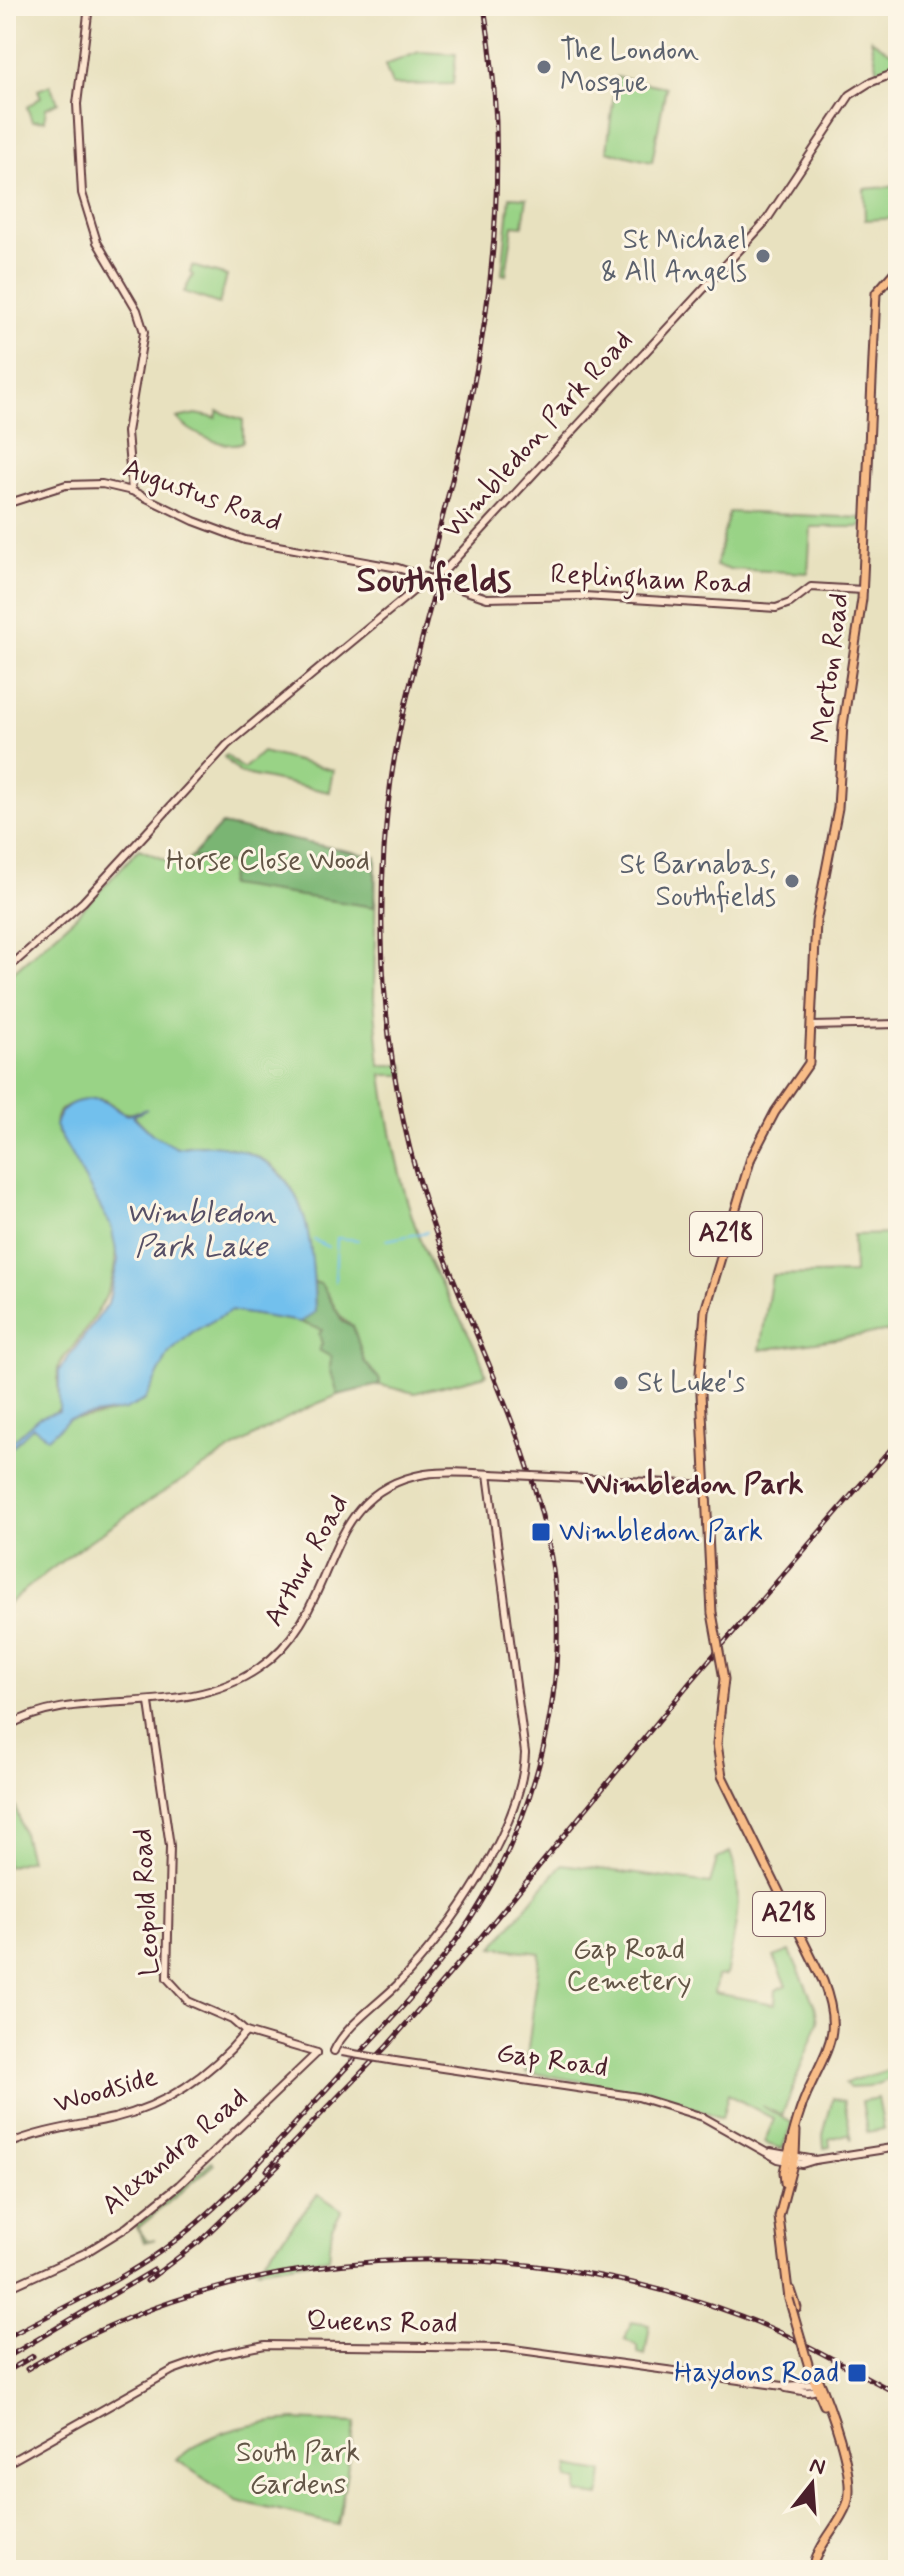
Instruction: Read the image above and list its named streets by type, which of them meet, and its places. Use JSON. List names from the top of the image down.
{
  "streets": {
    "main road": ["Merton Road", "A218"],
    "street": [
      "Wimbledon Park Road",
      "Augustus Road",
      "Replingham Road",
      "Arthur Road",
      "Leopold Road",
      "Gap Road",
      "Woodside",
      "Alexandra Road",
      "Queens Road"
    ]
  },
  "crossings": [
    ["Wimbledon Park Road", "Augustus Road"],
    ["Wimbledon Park Road", "Replingham Road"],
    ["Augustus Road", "Replingham Road"],
    ["Replingham Road", "Merton Road"],
    ["Merton Road", "A218"],
    ["Merton Road", "Arthur Road"],
    ["A218", "Arthur Road"],
    ["A218", "Gap Road"],
    ["A218", "Queens Road"],
    ["Arthur Road", "Leopold Road"],
    ["Leopold Road", "Gap Road"],
    ["Leopold Road", "Woodside"],
    ["Leopold Road", "Alexandra Road"],
    ["Gap Road", "Alexandra Road"]
  ],
  "districts": ["Southfields", "Wimbledon Park"],
  "water": ["Wimbledon Park Lake"],
  "parks": ["Horse Close Wood", "Gap Road Cemetery", "South Park Gardens"],
  "places": {
    "other": [
      "The London Mosque",
      "St Michael & All Angels",
      "St Barnabas, Southfields",
      "St Luke's"
    ],
    "transit": ["Wimbledon Park", "Haydons Road"]
  },
  "north": "top"
}
